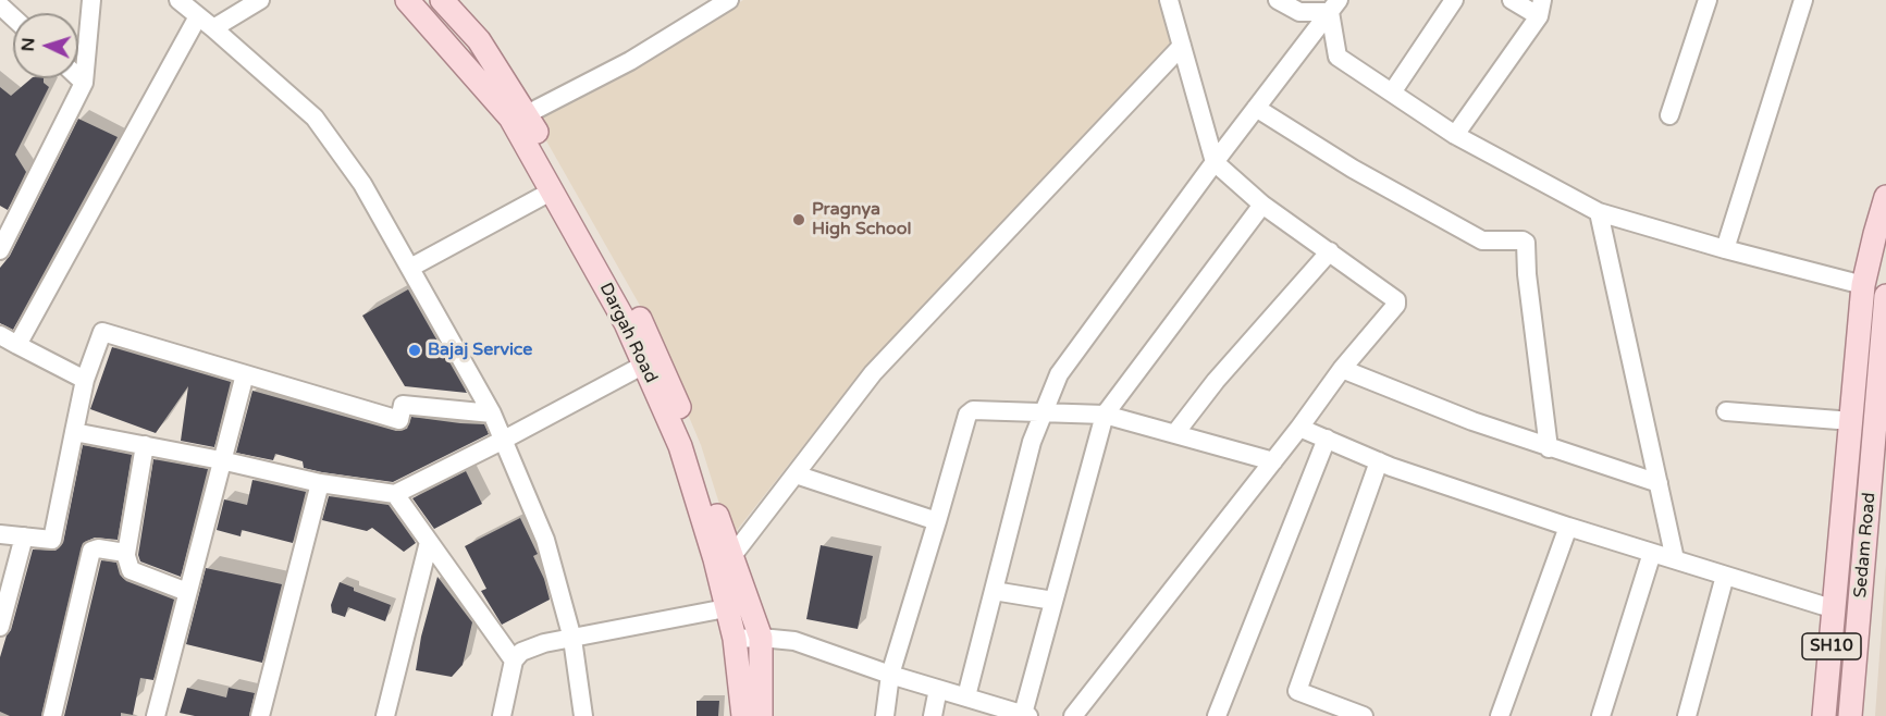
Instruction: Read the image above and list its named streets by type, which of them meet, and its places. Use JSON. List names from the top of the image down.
{
  "streets": {
    "main road": ["Dargah Road", "Sedam Road", "SH10"]
  },
  "crossings": [
    ["Sedam Road", "SH10"]
  ],
  "places": ["Pragnya High School", "Bajaj Service"],
  "north": "left"
}
